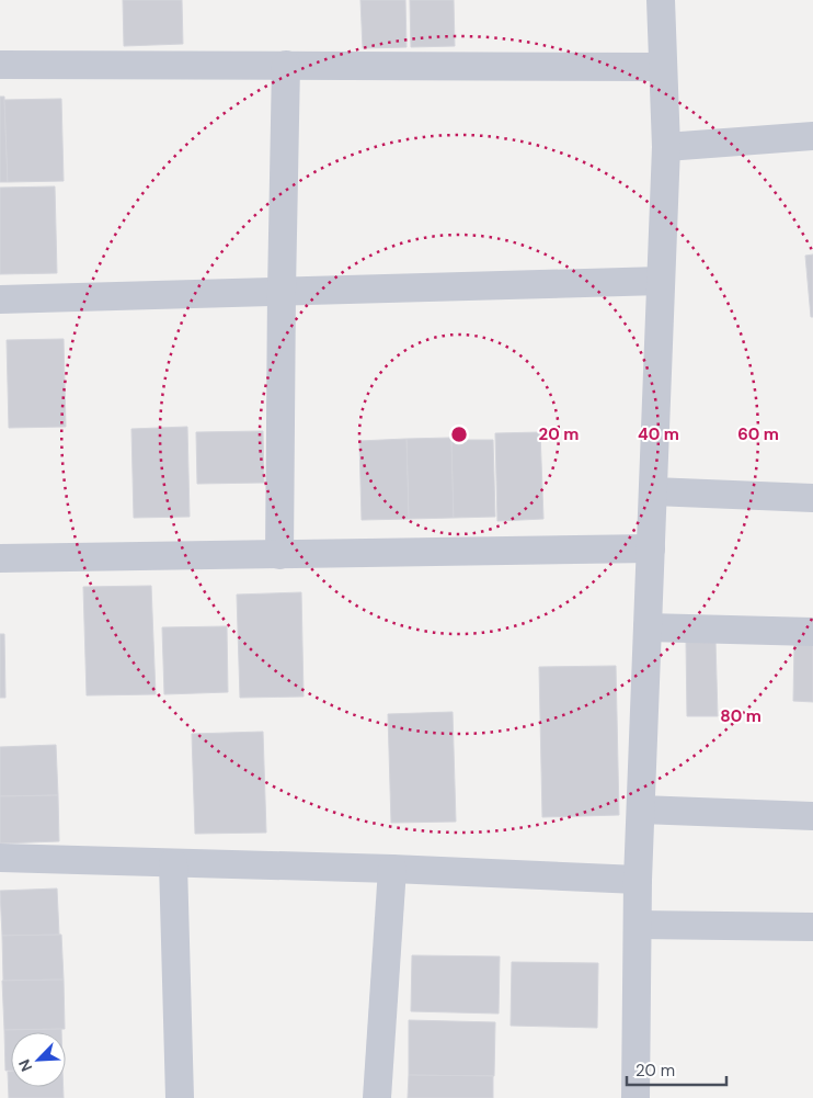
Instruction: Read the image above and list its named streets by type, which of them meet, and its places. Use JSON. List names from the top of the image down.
{
  "scale_bar": "20 m",
  "north": "bottom left",
  "rings": [
    "20 m",
    "40 m",
    "60 m",
    "80 m"
  ]
}
